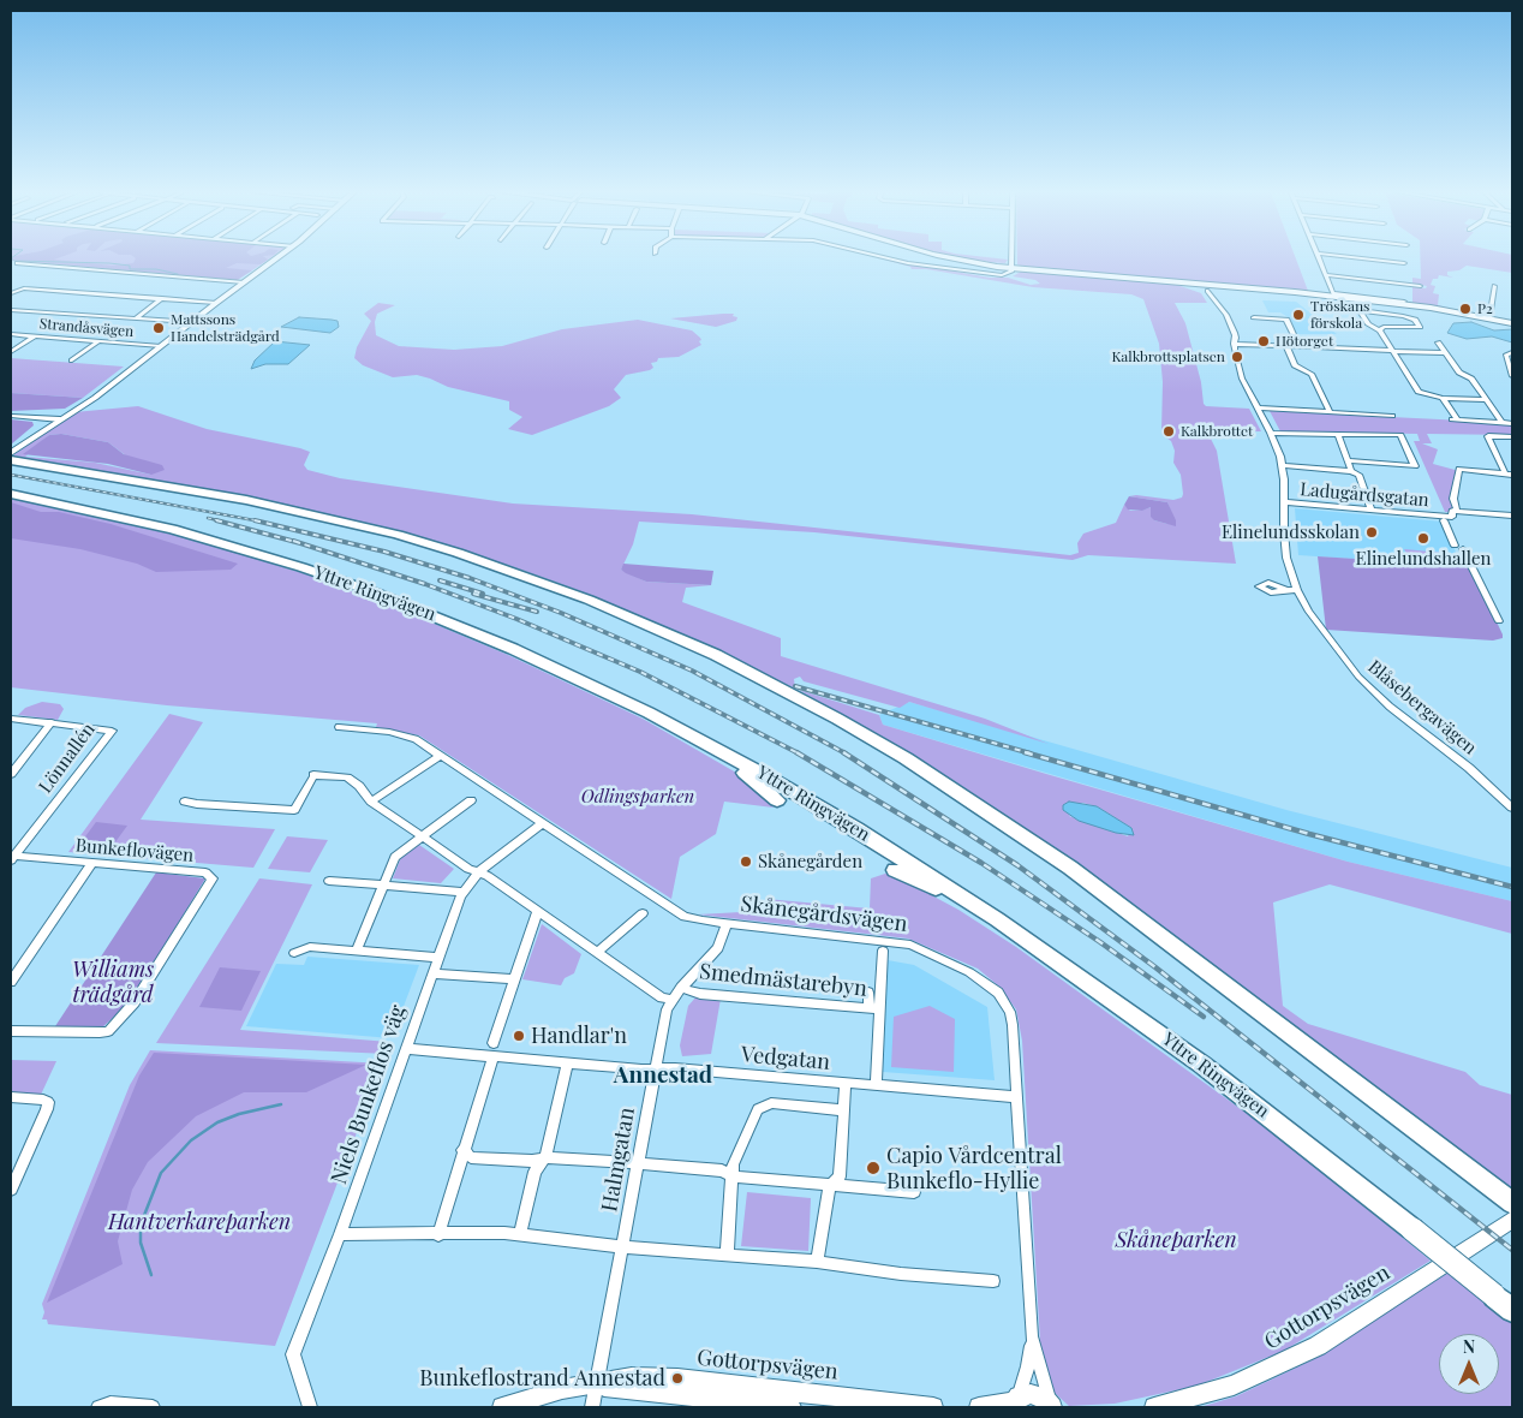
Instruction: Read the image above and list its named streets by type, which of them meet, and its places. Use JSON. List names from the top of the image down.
{
  "streets": {
    "highway": ["Yttre Ringvägen"],
    "main road": ["Gottorpsvägen"],
    "street": [
      "Strandåsvägen",
      "Ladugårdsgatan",
      "Blåsebergavägen",
      "Lönnallén",
      "Bunkeflovägen",
      "Skånegårdsvägen",
      "Smedmästarebyn",
      "Vedgatan",
      "Niels Bunkeflos väg",
      "Halmgatan"
    ]
  },
  "crossings": [
    ["Ladugårdsgatan", "Blåsebergavägen"],
    ["Lönnallén", "Bunkeflovägen"],
    ["Skånegårdsvägen", "Vedgatan"],
    ["Skånegårdsvägen", "Niels Bunkeflos väg"],
    ["Skånegårdsvägen", "Halmgatan"],
    ["Smedmästarebyn", "Halmgatan"],
    ["Vedgatan", "Niels Bunkeflos väg"],
    ["Vedgatan", "Halmgatan"],
    ["Halmgatan", "Gottorpsvägen"]
  ],
  "districts": ["Annestad"],
  "parks": [
    "Odlingsparken",
    "Williams trädgård",
    "Hantverkareparken",
    "Skåneparken"
  ],
  "places": [
    "P2",
    "Tröskans förskola",
    "Mattssons Handelsträdgård",
    "Hötorget",
    "Kalkbrottsplatsen",
    "Kalkbrottet",
    "Elinelundsskolan",
    "Elinelundshallen",
    "Skånegården",
    "Handlar'n",
    "Capio Vårdcentral Bunkeflo-Hyllie",
    "Bunkeflostrand Annestad"
  ],
  "north": "top"
}
